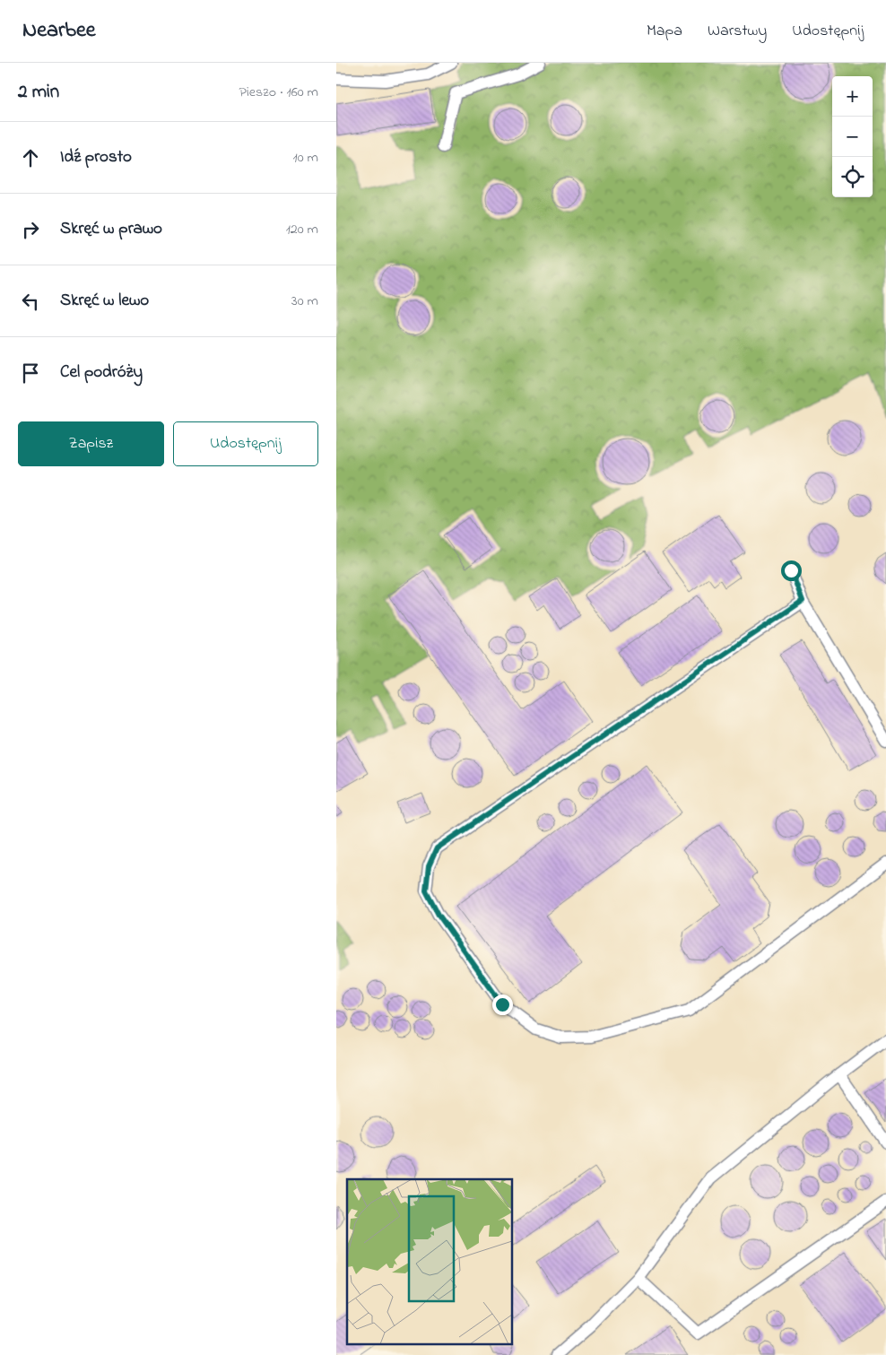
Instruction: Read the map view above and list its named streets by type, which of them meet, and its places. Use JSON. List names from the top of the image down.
{
  "page": {
    "header": "Nearbee",
    "nav": ["Mapa", "Warstwy", "Udostępnij"],
    "heading": ["2 min", "Pieszo · 160 m"],
    "map_buttons": ["+", "−"],
    "list": [
      ["Idź prosto", "10 m"],
      ["Skręć w prawo", "120 m"],
      ["Skręć w lewo", "30 m"],
      "Cel podróży"
    ],
    "buttons": ["Zapisz", "Udostępnij"]
  }
}
